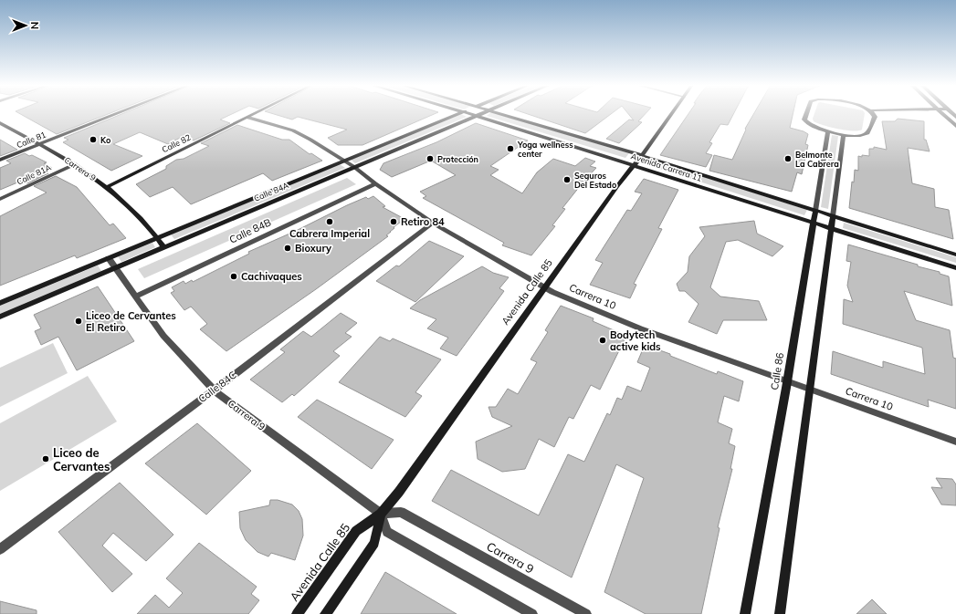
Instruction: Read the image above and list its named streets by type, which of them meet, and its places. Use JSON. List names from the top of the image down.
{
  "streets": {
    "street": [
      "Calle 81",
      "Calle 82",
      "Avenida Carrera 11",
      "Carrera 9",
      "Calle 81A",
      "Calle 84A",
      "Calle 84B",
      "Avenida Calle 85",
      "Carrera 10",
      "Calle 86",
      "Calle 84C"
    ]
  },
  "crossings": [
    ["Calle 81", "Carrera 9"],
    ["Calle 82", "Carrera 9"],
    ["Calle 82", "Carrera 10"],
    ["Avenida Carrera 11", "Calle 84A"],
    ["Avenida Carrera 11", "Avenida Calle 85"],
    ["Avenida Carrera 11", "Calle 86"],
    ["Carrera 9", "Calle 81A"],
    ["Carrera 9", "Calle 84A"],
    ["Carrera 9", "Calle 84B"],
    ["Carrera 9", "Avenida Calle 85"],
    ["Carrera 9", "Calle 84C"],
    ["Calle 84A", "Carrera 10"],
    ["Calle 84B", "Carrera 10"],
    ["Avenida Calle 85", "Carrera 10"],
    ["Carrera 10", "Calle 86"],
    ["Carrera 10", "Calle 84C"]
  ],
  "places": [
    "Ko",
    "Yoga wellness center",
    "Protección",
    "Belmonte La Cabrera",
    "Seguros Del Estado",
    "Cabrera Imperial",
    "Retiro 84",
    "Bioxury",
    "Cachivaques",
    "Liceo de Cervantes El Retiro",
    "Bodytech active kids",
    "Liceo de Cervantes"
  ],
  "north": "right"
}
